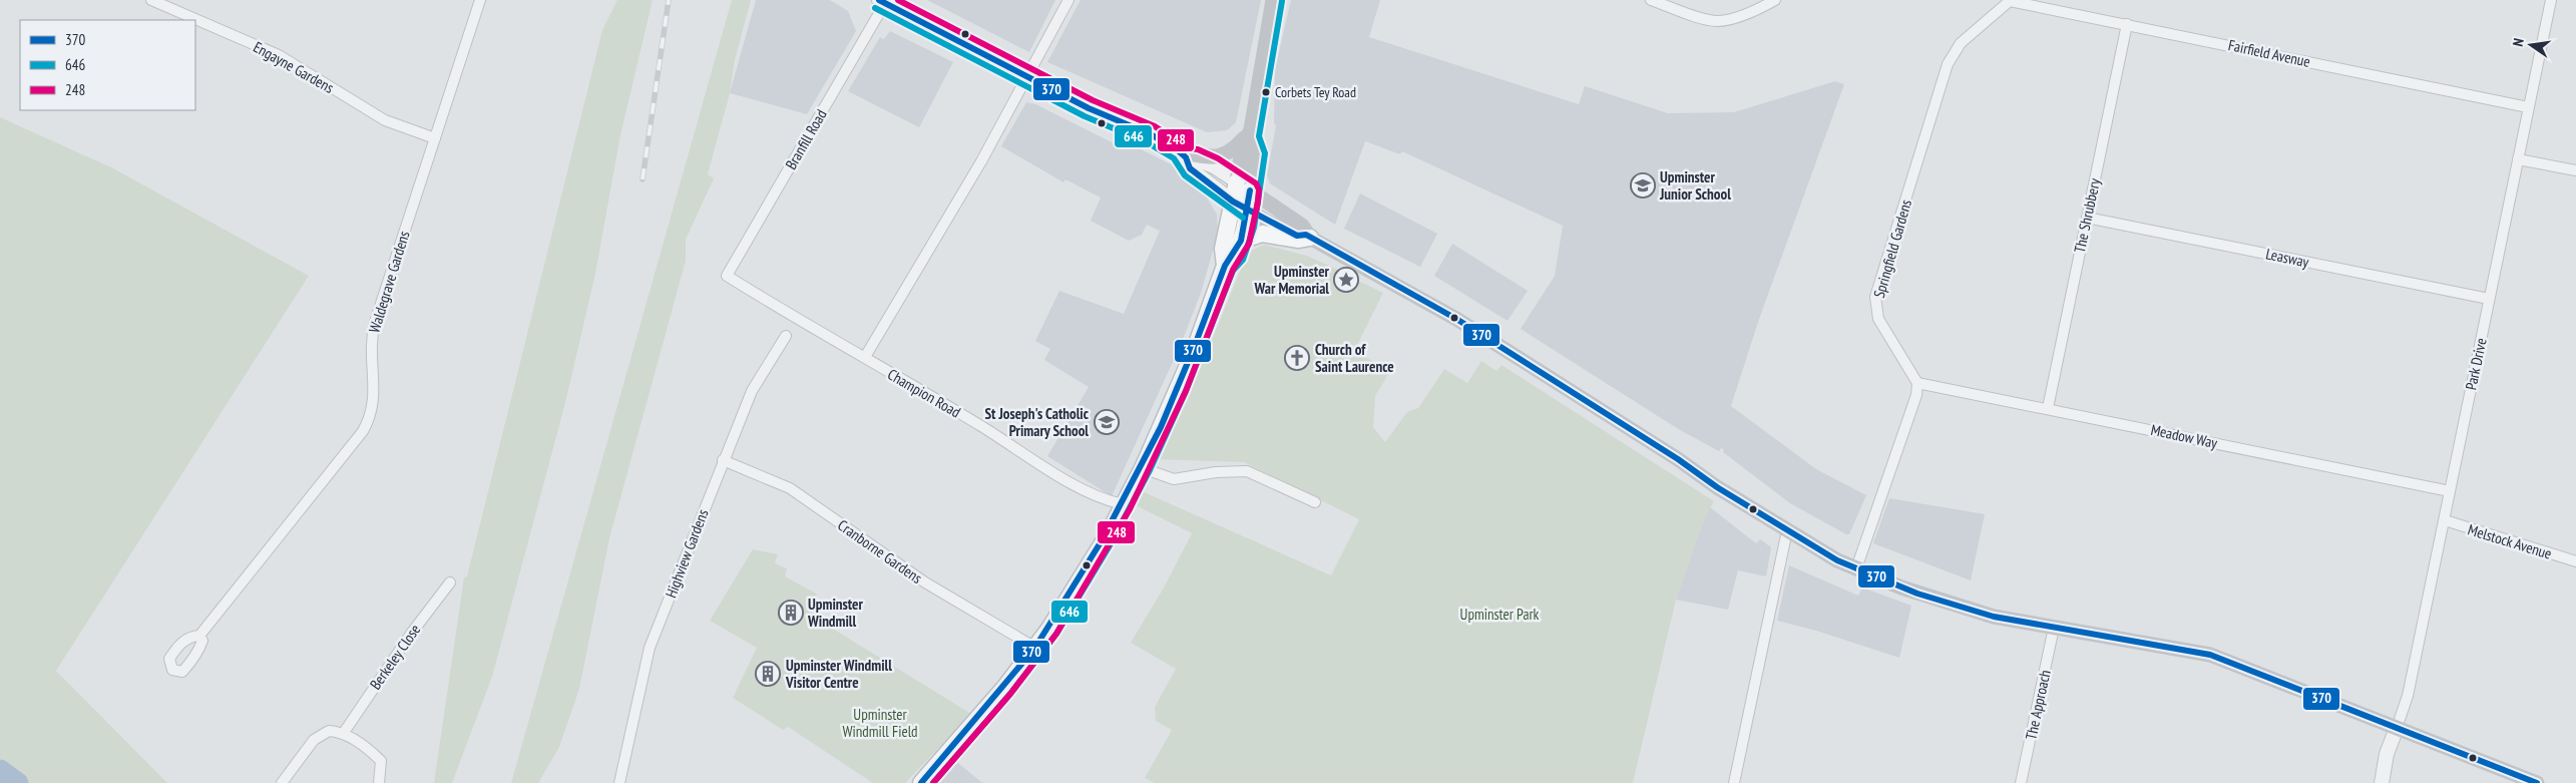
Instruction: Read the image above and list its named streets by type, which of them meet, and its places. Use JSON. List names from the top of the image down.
{
  "streets": {
    "street": [
      "Fairfield Avenue",
      "Engayne Gardens",
      "Branfill Road",
      "The Shrubbery",
      "Springfield Gardens",
      "Leasway",
      "Waldegrave Gardens",
      "Park Drive",
      "Champion Road",
      "Meadow Way",
      "Melstock Avenue",
      "Cranborne Gardens",
      "Highview Gardens",
      "Berkeley Close",
      "The Approach"
    ]
  },
  "crossings": [
    ["Fairfield Avenue", "The Shrubbery"],
    ["Fairfield Avenue", "Springfield Gardens"],
    ["Fairfield Avenue", "Park Drive"],
    ["Engayne Gardens", "Waldegrave Gardens"],
    ["Branfill Road", "Champion Road"],
    ["The Shrubbery", "Leasway"],
    ["The Shrubbery", "Meadow Way"],
    ["Springfield Gardens", "Meadow Way"],
    ["Leasway", "Park Drive"],
    ["Park Drive", "Meadow Way"],
    ["Park Drive", "Melstock Avenue"],
    ["Cranborne Gardens", "Highview Gardens"]
  ],
  "parks": ["Upminster Park", "Upminster Windmill Field"],
  "places": {
    "other": ["Corbets Tey Road"],
    "school or university": ["Upminster Junior School", "St Joseph's Catholic Primary School"],
    "place": ["Upminster War Memorial"],
    "church": ["Church of Saint Laurence"],
    "building": ["Upminster Windmill", "Upminster Windmill Visitor Centre"]
  },
  "lines": ["transit line 370", "transit line 248", "transit line 646"],
  "legend": ["370", "646", "248"],
  "north": "left"
}
